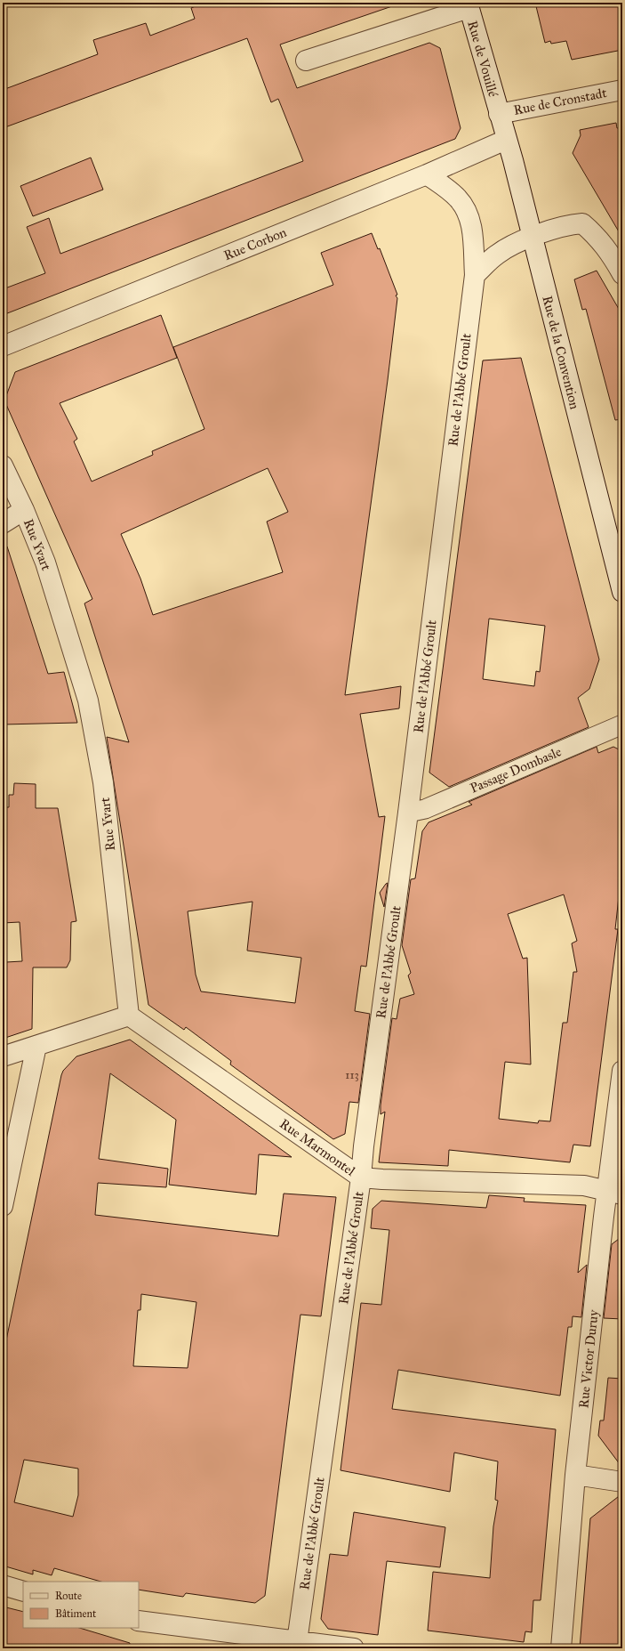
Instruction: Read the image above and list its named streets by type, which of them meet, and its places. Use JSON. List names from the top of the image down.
{
  "streets": {
    "street": [
      "Rue de Vouillé",
      "Rue de Cronstadt",
      "Rue Corbon",
      "Rue de la Convention",
      "Rue de l'Abbé Groult",
      "Rue Yvart",
      "Passage Dombasle",
      "Rue Marmontel",
      "Rue Victor Duruy"
    ]
  },
  "crossings": [
    ["Rue de Vouillé", "Rue de Cronstadt"],
    ["Rue de Vouillé", "Rue de la Convention"],
    ["Rue de Cronstadt", "Rue de la Convention"],
    ["Rue Corbon", "Rue de la Convention"],
    ["Rue Corbon", "Rue de l'Abbé Groult"],
    ["Rue de l'Abbé Groult", "Passage Dombasle"],
    ["Rue de l'Abbé Groult", "Rue Marmontel"],
    ["Rue Yvart", "Rue Marmontel"],
    ["Rue Marmontel", "Rue Victor Duruy"]
  ],
  "house_numbers": ["113"],
  "legend": ["Route", "Bâtiment"]
}
